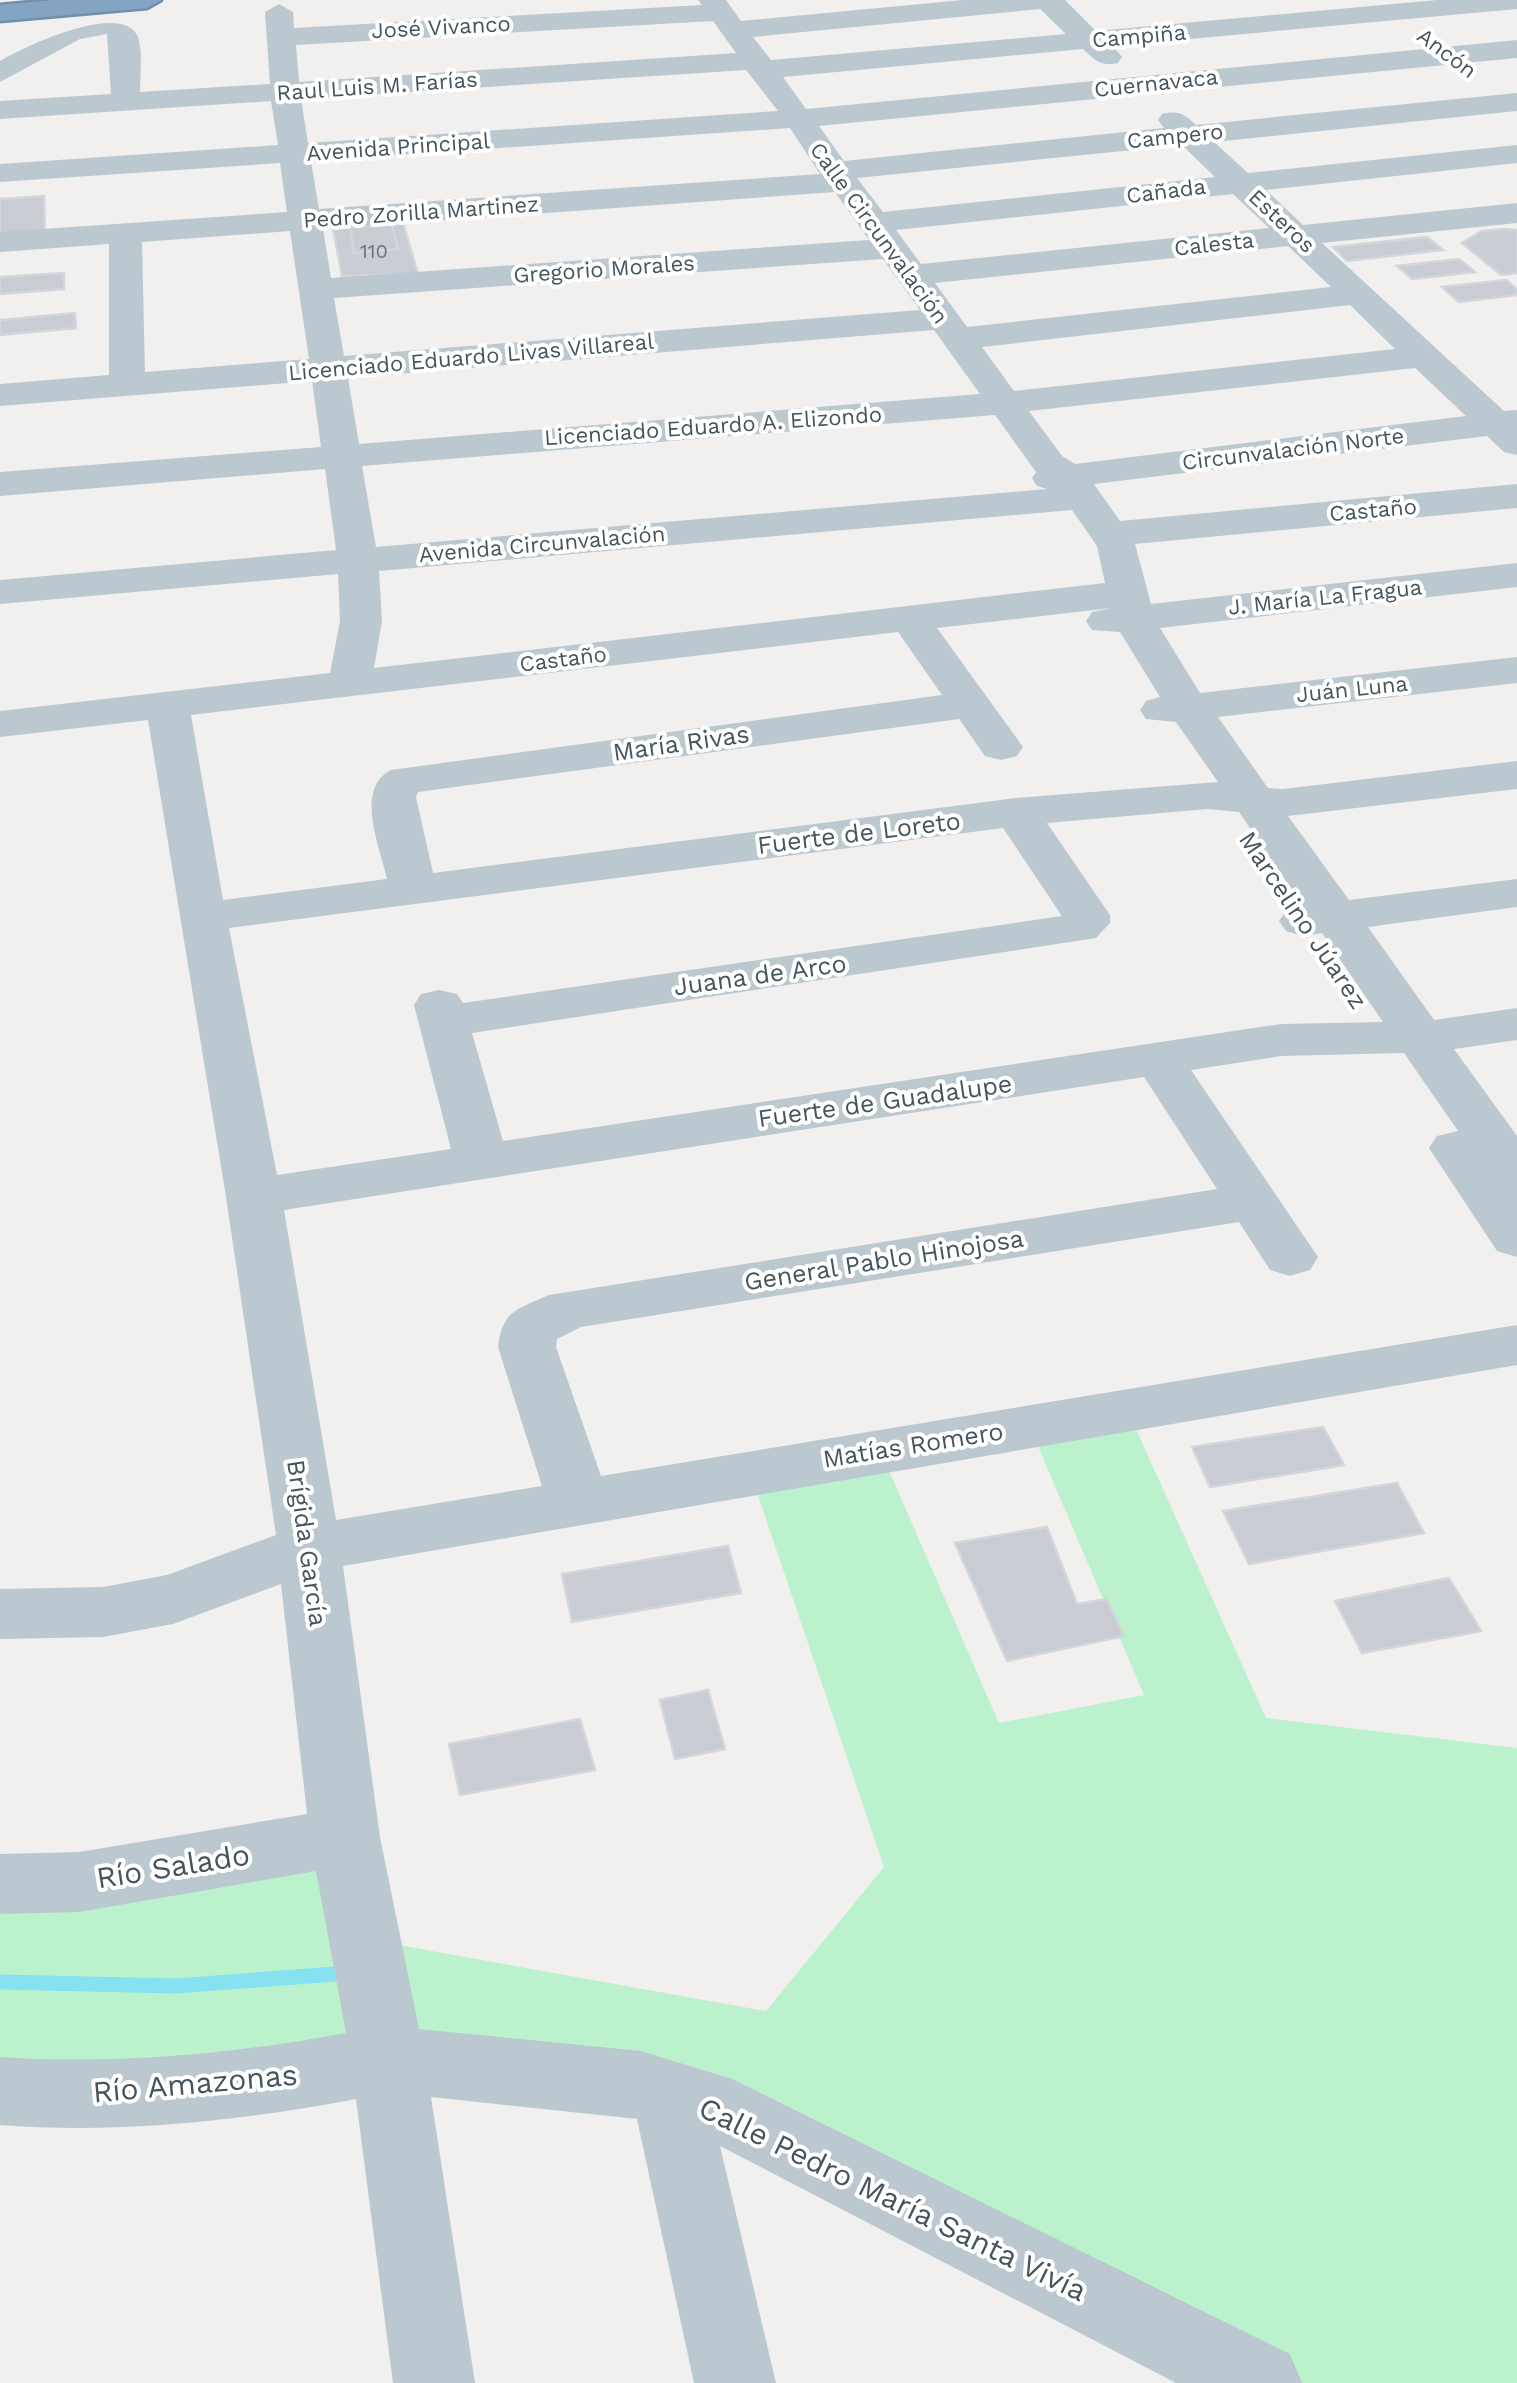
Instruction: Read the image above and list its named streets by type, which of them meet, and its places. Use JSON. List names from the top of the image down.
{
  "streets": {
    "street": [
      "José Vivanco",
      "Campiña",
      "Ancón",
      "Cuernavaca",
      "Raul Luis M. Farías",
      "Campero",
      "Avenida Principal",
      "Cañada",
      "Pedro Zorilla Martinez",
      "Esteros",
      "Calle Circunvalación",
      "Calesta",
      "Gregorio Morales",
      "Licenciado Eduardo Livas Villareal",
      "Licenciado Eduardo A. Elizondo",
      "Circunvalación Norte",
      "Castaño",
      "Avenida Circunvalación",
      "J. María La Fragua",
      "Juán Luna",
      "María Rivas",
      "Fuerte de Loreto",
      "Marcelino Júarez",
      "Juana de Arco",
      "Fuerte de Guadalupe",
      "General Pablo Hinojosa",
      "Matías Romero",
      "Brígida García",
      "Río Salado",
      "Río Amazonas",
      "Calle Pedro María Santa Vivía"
    ]
  },
  "crossings": [
    ["José Vivanco", "Raul Luis M. Farías"],
    ["José Vivanco", "Esteros"],
    ["José Vivanco", "Calle Circunvalación"],
    ["Campiña", "Ancón"],
    ["Campiña", "Raul Luis M. Farías"],
    ["Campiña", "Esteros"],
    ["Campiña", "Calle Circunvalación"],
    ["Ancón", "Cuernavaca"],
    ["Ancón", "Campero"],
    ["Cuernavaca", "Avenida Principal"],
    ["Cuernavaca", "Esteros"],
    ["Cuernavaca", "Calle Circunvalación"],
    ["Raul Luis M. Farías", "Calle Circunvalación"],
    ["Campero", "Pedro Zorilla Martinez"],
    ["Campero", "Esteros"],
    ["Campero", "Calle Circunvalación"],
    ["Avenida Principal", "Calle Circunvalación"],
    ["Cañada", "Esteros"],
    ["Cañada", "Calle Circunvalación"],
    ["Cañada", "Calesta"],
    ["Cañada", "Gregorio Morales"],
    ["Pedro Zorilla Martinez", "Calle Circunvalación"],
    ["Esteros", "Calesta"],
    ["Esteros", "Licenciado Eduardo Livas Villareal"],
    ["Esteros", "Licenciado Eduardo A. Elizondo"],
    ["Esteros", "Circunvalación Norte"],
    ["Calle Circunvalación", "Calesta"],
    ["Calle Circunvalación", "Gregorio Morales"],
    ["Calle Circunvalación", "Licenciado Eduardo Livas Villareal"],
    ["Calle Circunvalación", "Licenciado Eduardo A. Elizondo"],
    ["Calle Circunvalación", "Circunvalación Norte"],
    ["Calle Circunvalación", "Castaño"],
    ["Calle Circunvalación", "Avenida Circunvalación"],
    ["Calle Circunvalación", "J. María La Fragua"],
    ["Calle Circunvalación", "Marcelino Júarez"],
    ["Calesta", "Gregorio Morales"],
    ["Circunvalación Norte", "Avenida Circunvalación"],
    ["Castaño", "J. María La Fragua"],
    ["Castaño", "Marcelino Júarez"],
    ["Castaño", "Brígida García"],
    ["J. María La Fragua", "Marcelino Júarez"],
    ["Juán Luna", "Marcelino Júarez"],
    ["María Rivas", "Fuerte de Loreto"],
    ["Fuerte de Loreto", "Marcelino Júarez"],
    ["Fuerte de Loreto", "Juana de Arco"],
    ["Fuerte de Loreto", "Brígida García"],
    ["Marcelino Júarez", "Fuerte de Guadalupe"],
    ["Juana de Arco", "Fuerte de Guadalupe"],
    ["Fuerte de Guadalupe", "Brígida García"],
    ["General Pablo Hinojosa", "Matías Romero"],
    ["Matías Romero", "Brígida García"],
    ["Brígida García", "Río Salado"],
    ["Brígida García", "Río Amazonas"],
    ["Brígida García", "Calle Pedro María Santa Vivía"],
    ["Río Amazonas", "Calle Pedro María Santa Vivía"]
  ],
  "house_numbers": ["110"]
}
